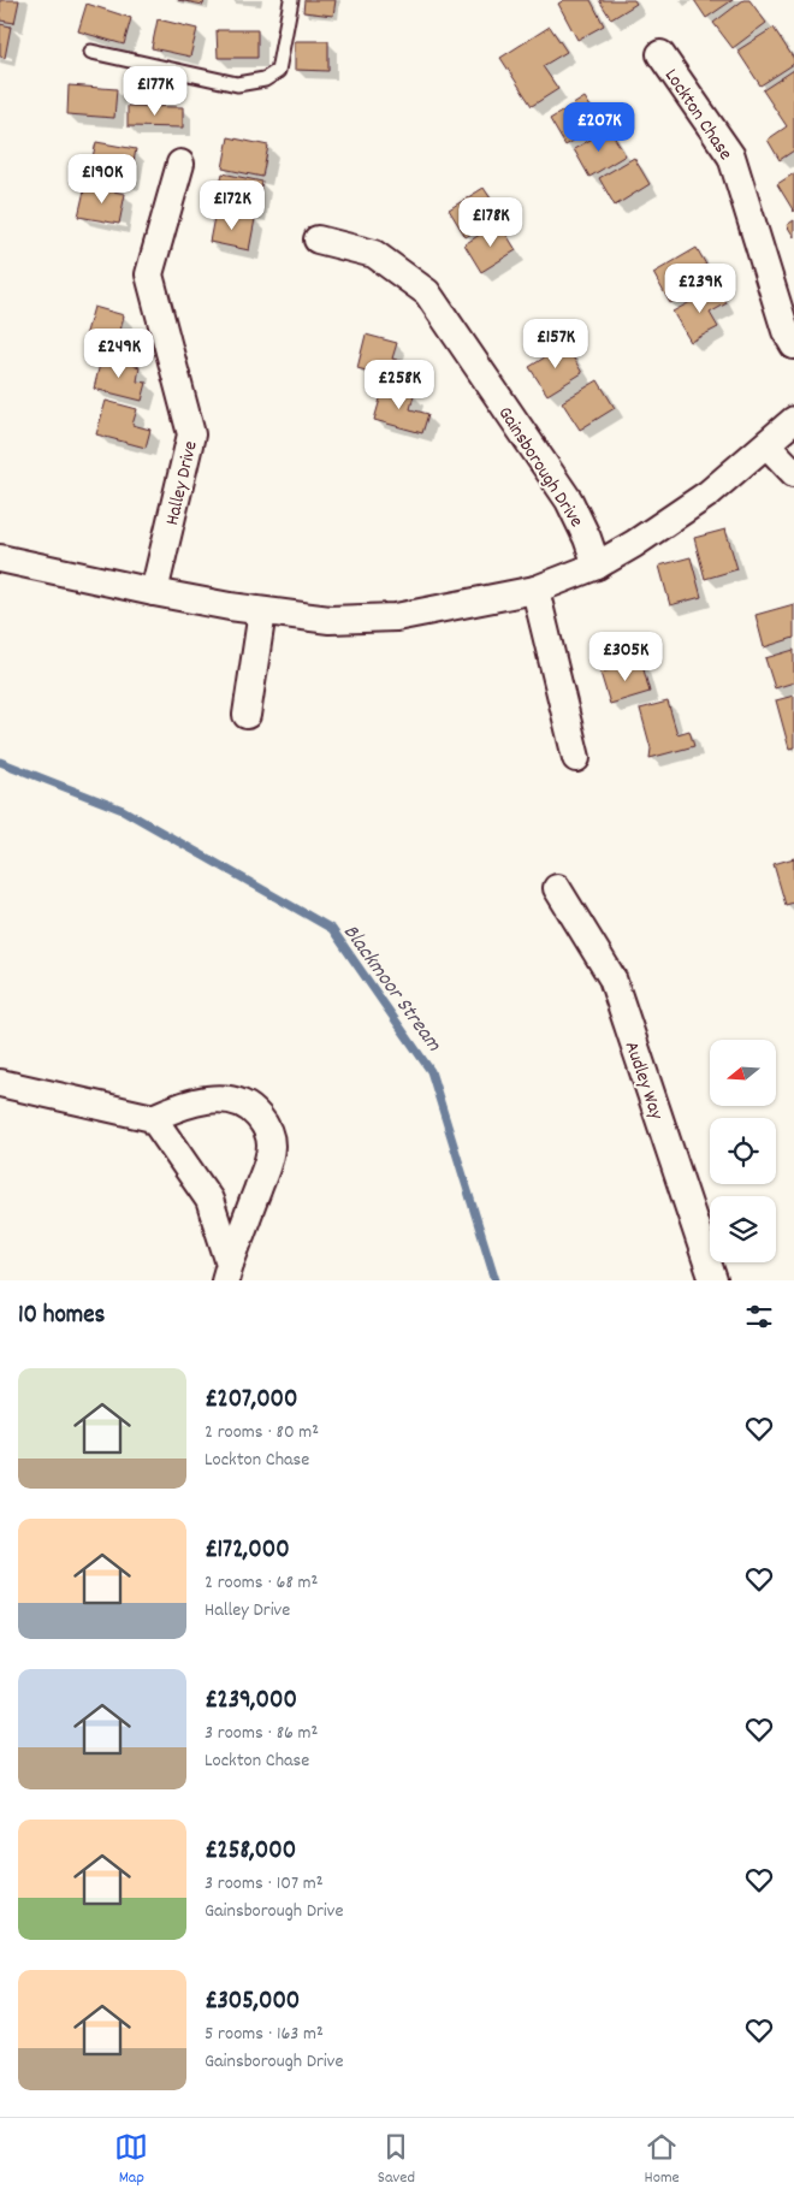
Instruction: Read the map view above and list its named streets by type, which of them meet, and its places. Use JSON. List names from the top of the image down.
{
  "streets": {
    "street": [
      "Lockton Chase",
      "Gainsborough Drive",
      "Halley Drive",
      "Audley Way"
    ]
  },
  "water": ["Blackmoor Stream"],
  "north": "left",
  "page": {
    "price": [
      "£177K",
      "£207K",
      "£190K",
      "£172K",
      "£178K",
      "£239K",
      "£157K",
      "£249K",
      "£258K",
      "£305K"
    ],
    "heading": "10 homes",
    "list": [
      {
        "name": "£207,000",
        "note": "2 rooms · 80 m² · Lockton Chase"
      },
      {
        "name": "£172,000",
        "note": "2 rooms · 68 m² · Halley Drive"
      },
      {
        "name": "£239,000",
        "note": "3 rooms · 86 m² · Lockton Chase"
      },
      {
        "name": "£258,000",
        "note": "3 rooms · 107 m² · Gainsborough Drive"
      },
      {
        "name": "£305,000",
        "note": "5 rooms · 163 m² · Gainsborough Drive"
      }
    ],
    "tabs": ["Map", "Saved", "Home"]
  }
}
